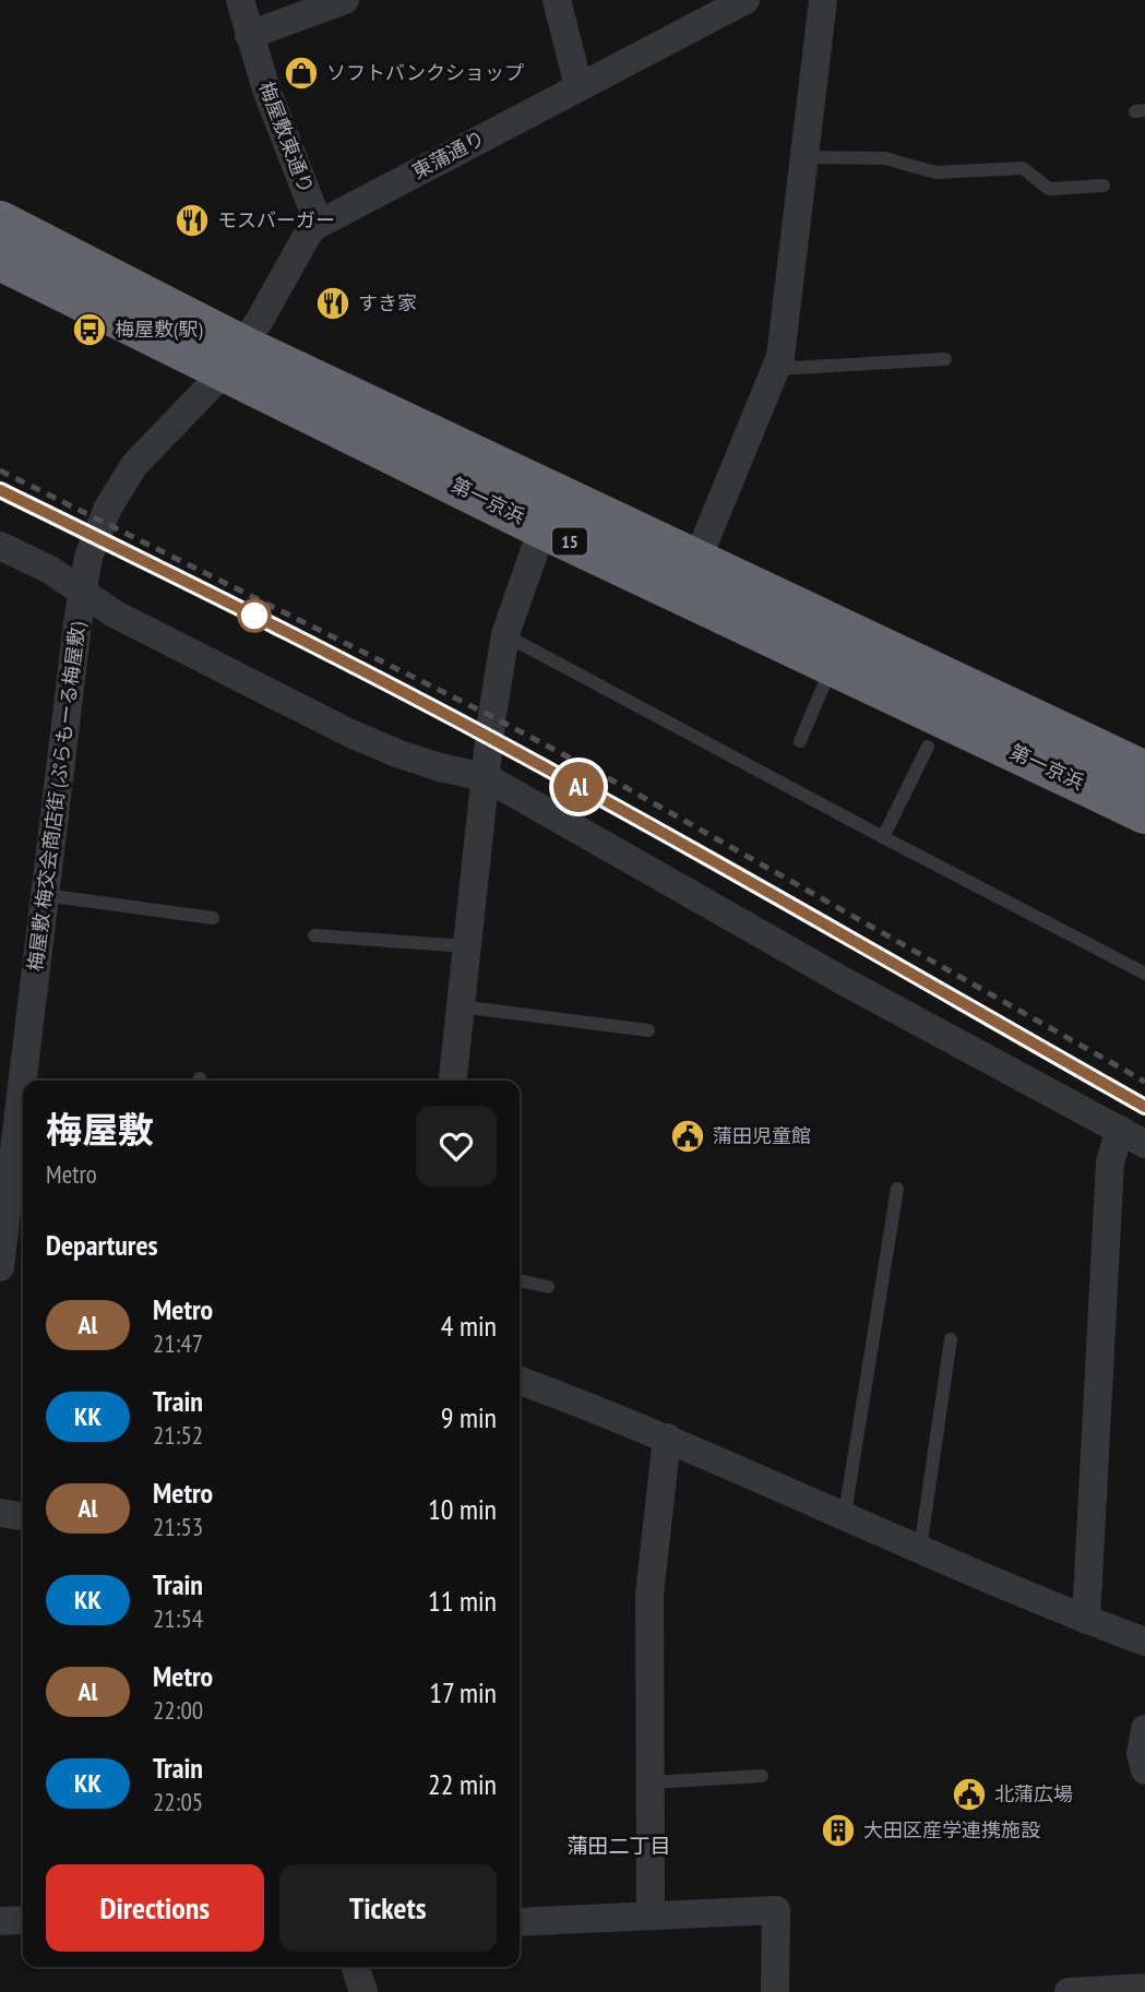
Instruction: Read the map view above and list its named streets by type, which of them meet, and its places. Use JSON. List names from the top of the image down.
{
  "streets": {
    "highway": ["第一京浜", "15"],
    "street": ["梅屋敷東通り", "東蒲通り", "梅屋敷 梅交会商店街 (ぷらもーる梅屋敷)"]
  },
  "crossings": [
    ["梅屋敷東通り", "東蒲通り"],
    ["第一京浜", "梅屋敷 梅交会商店街 (ぷらもーる梅屋敷)"]
  ],
  "districts": ["蒲田二丁目"],
  "places": {
    "shop": ["ソフトバンクショップ"],
    "restaurant": ["モスバーガー", "すき家"],
    "bus stop": ["梅屋敷(駅)"],
    "public building": ["蒲田児童館", "北蒲広場"],
    "building": ["大田区産学連携施設"]
  },
  "lines": ["metro line Al"],
  "page": {
    "on_map": "Al",
    "heading": [
      ["梅屋敷", "Metro"],
      "Departures"
    ],
    "list": [
      {
        "mark": "Al",
        "name": "Metro",
        "note": "21:47",
        "value": "4 min"
      },
      {
        "mark": "KK",
        "name": "Train",
        "note": "21:52",
        "value": "9 min"
      },
      {
        "mark": "Al",
        "name": "Metro",
        "note": "21:53",
        "value": "10 min"
      },
      {
        "mark": "KK",
        "name": "Train",
        "note": "21:54",
        "value": "11 min"
      },
      {
        "mark": "Al",
        "name": "Metro",
        "note": "22:00",
        "value": "17 min"
      },
      {
        "mark": "KK",
        "name": "Train",
        "note": "22:05",
        "value": "22 min"
      }
    ],
    "buttons": ["Directions", "Tickets"]
  }
}
